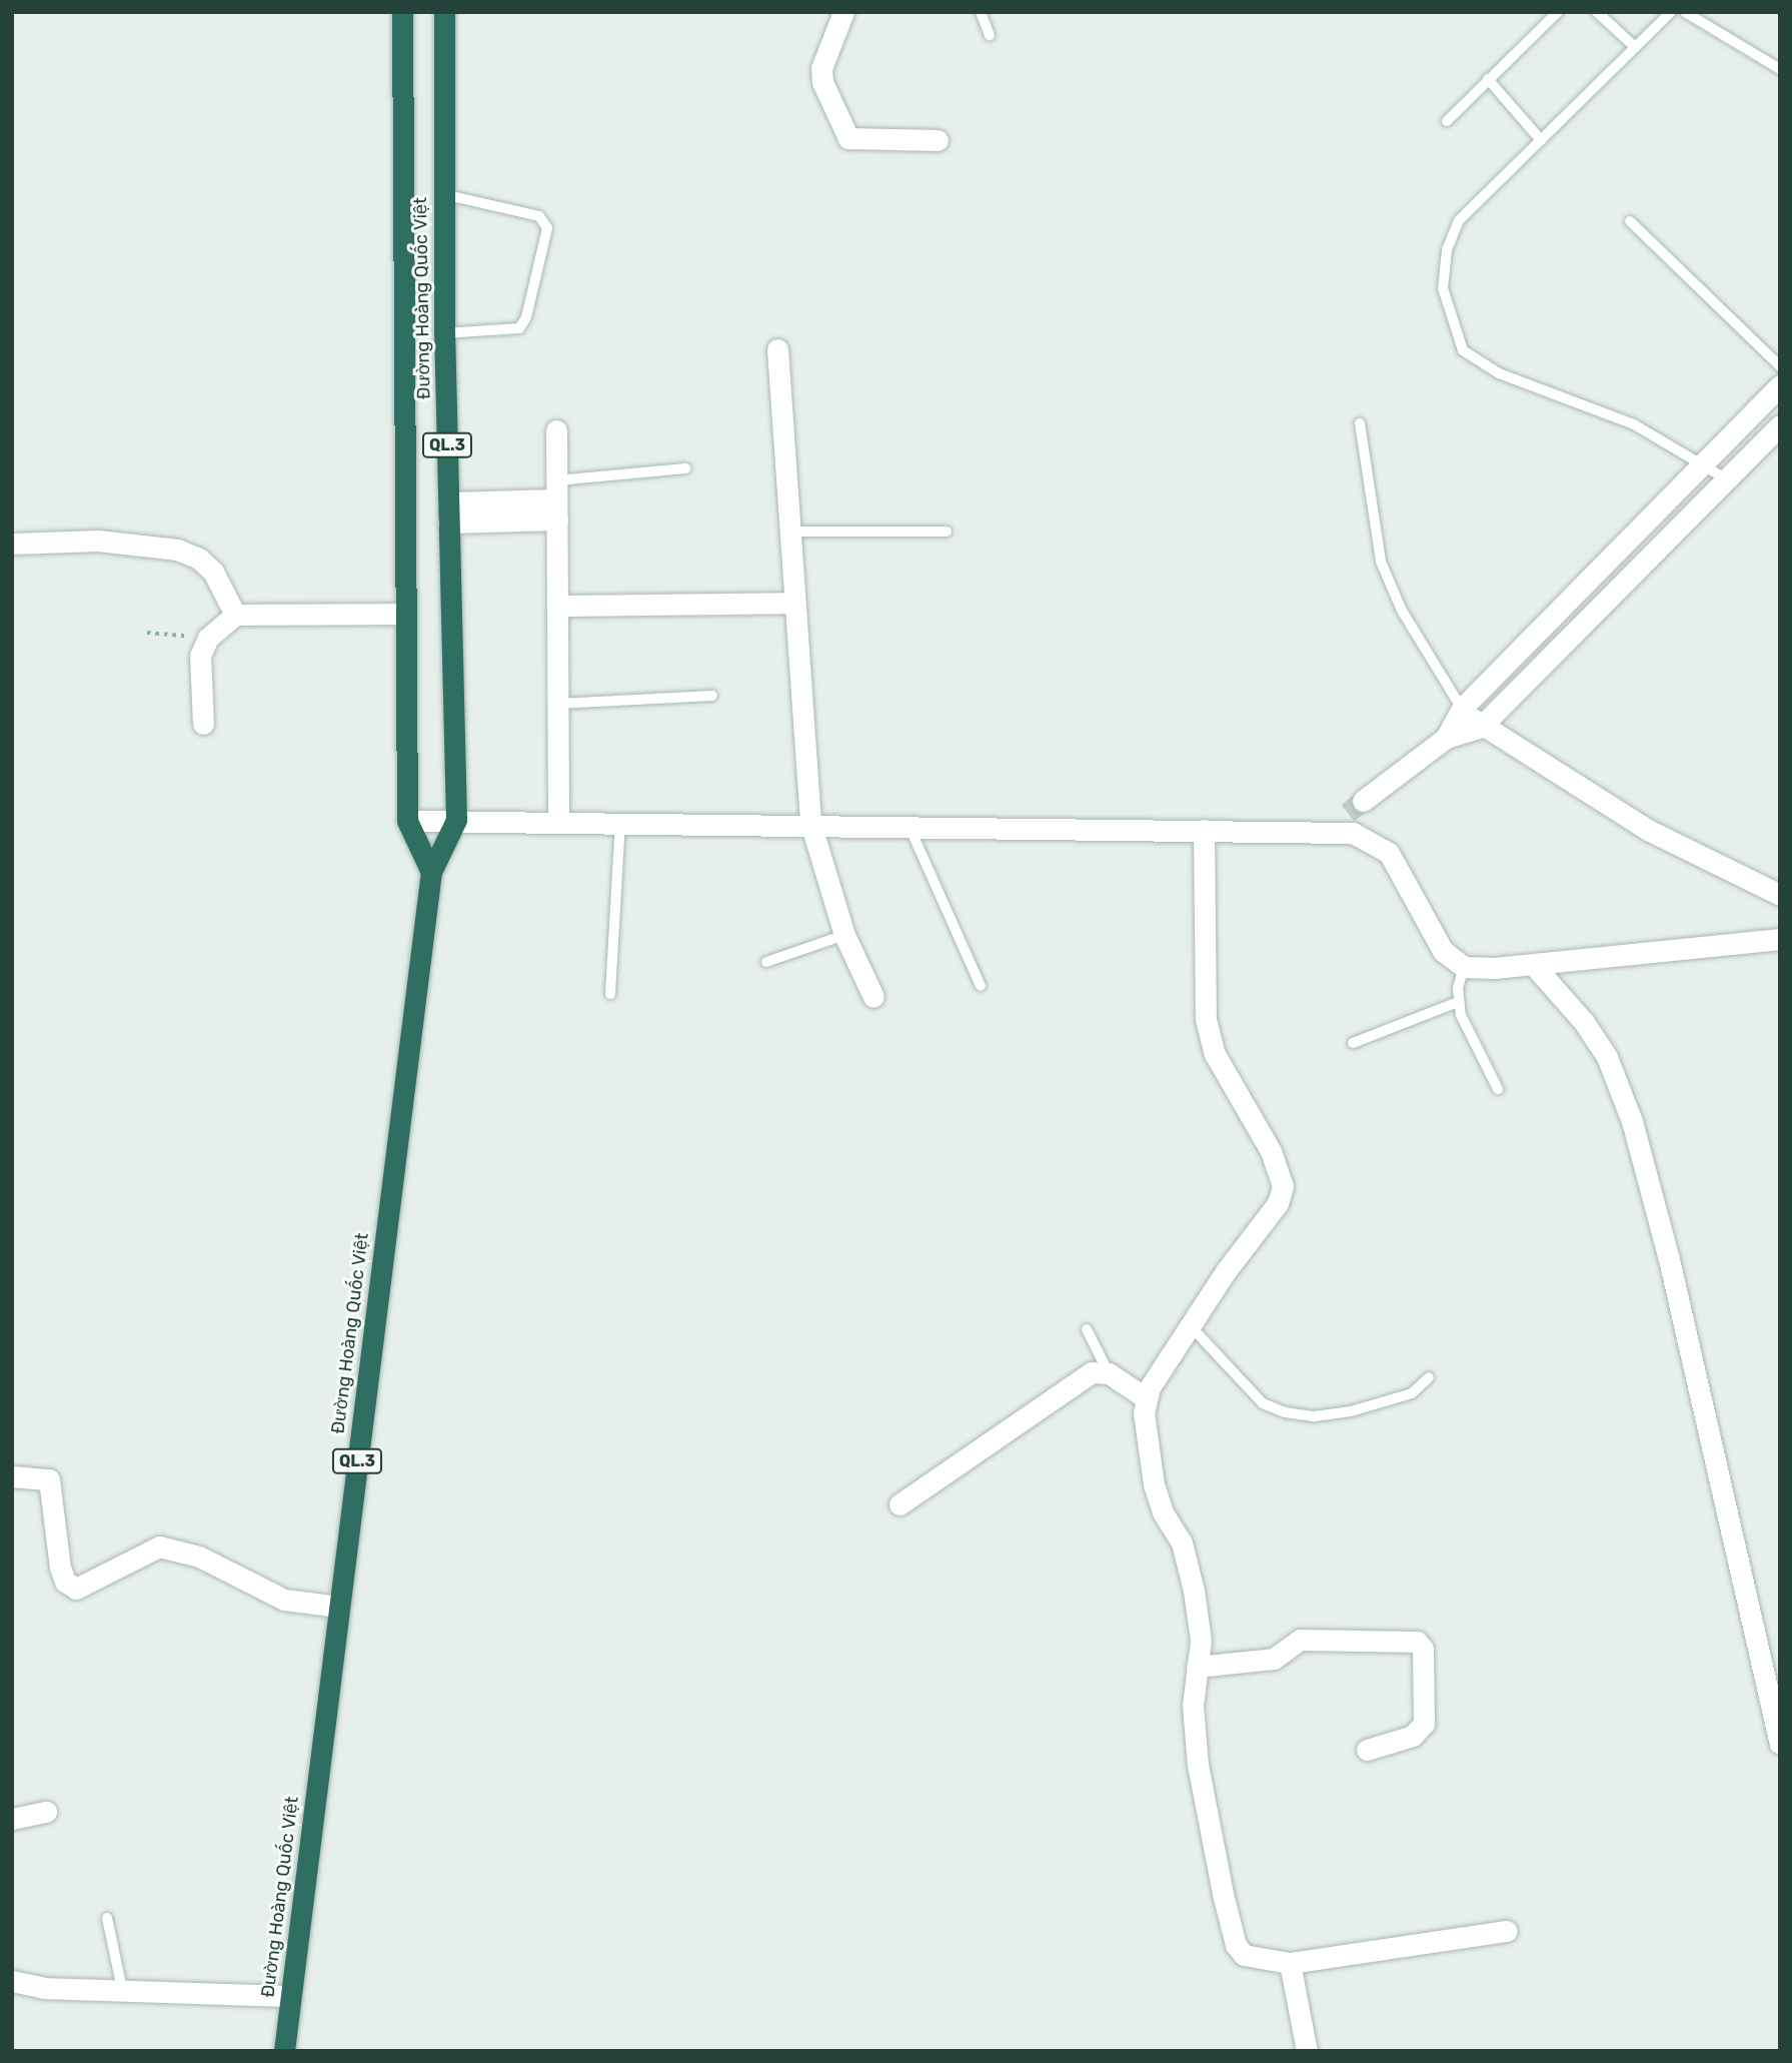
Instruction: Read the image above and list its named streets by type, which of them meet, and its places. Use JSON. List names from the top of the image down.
{
  "streets": {
    "highway": ["Đường Hoàng Quốc Việt", "QL.3"]
  }
}
